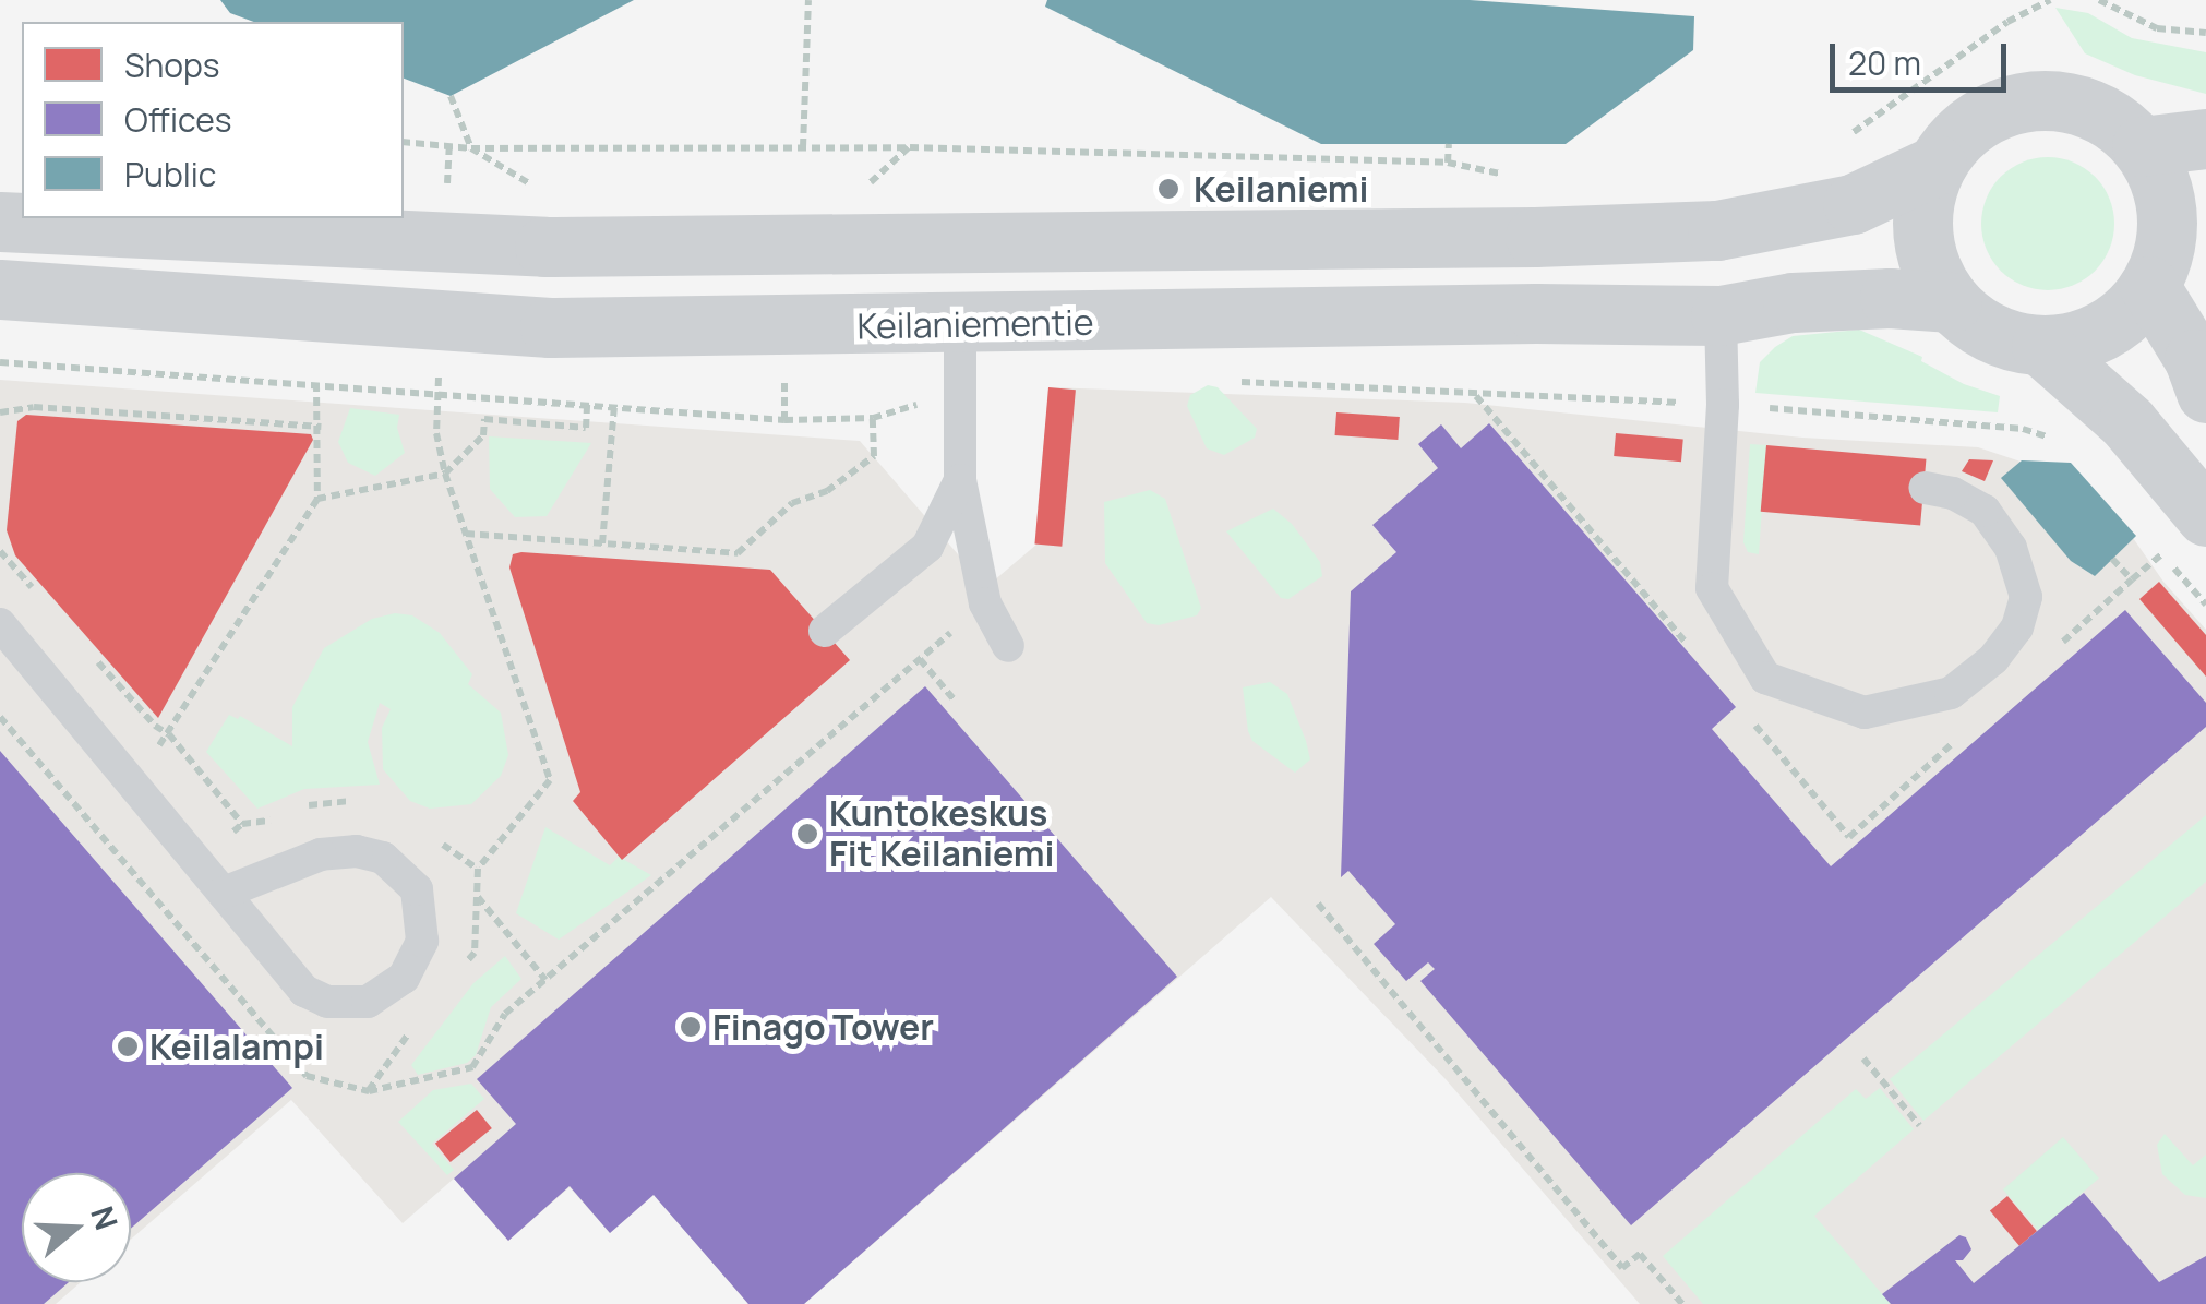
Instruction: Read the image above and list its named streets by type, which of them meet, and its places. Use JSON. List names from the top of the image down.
{
  "streets": {
    "street": ["Keilaniementie"]
  },
  "places": [
    "Keilaniemi",
    "Kuntokeskus Fit Keilaniemi",
    "Finago Tower",
    "Keilalampi"
  ],
  "legend": ["Shops", "Offices", "Public"],
  "scale_bar": "20 m",
  "north": "right"
}
